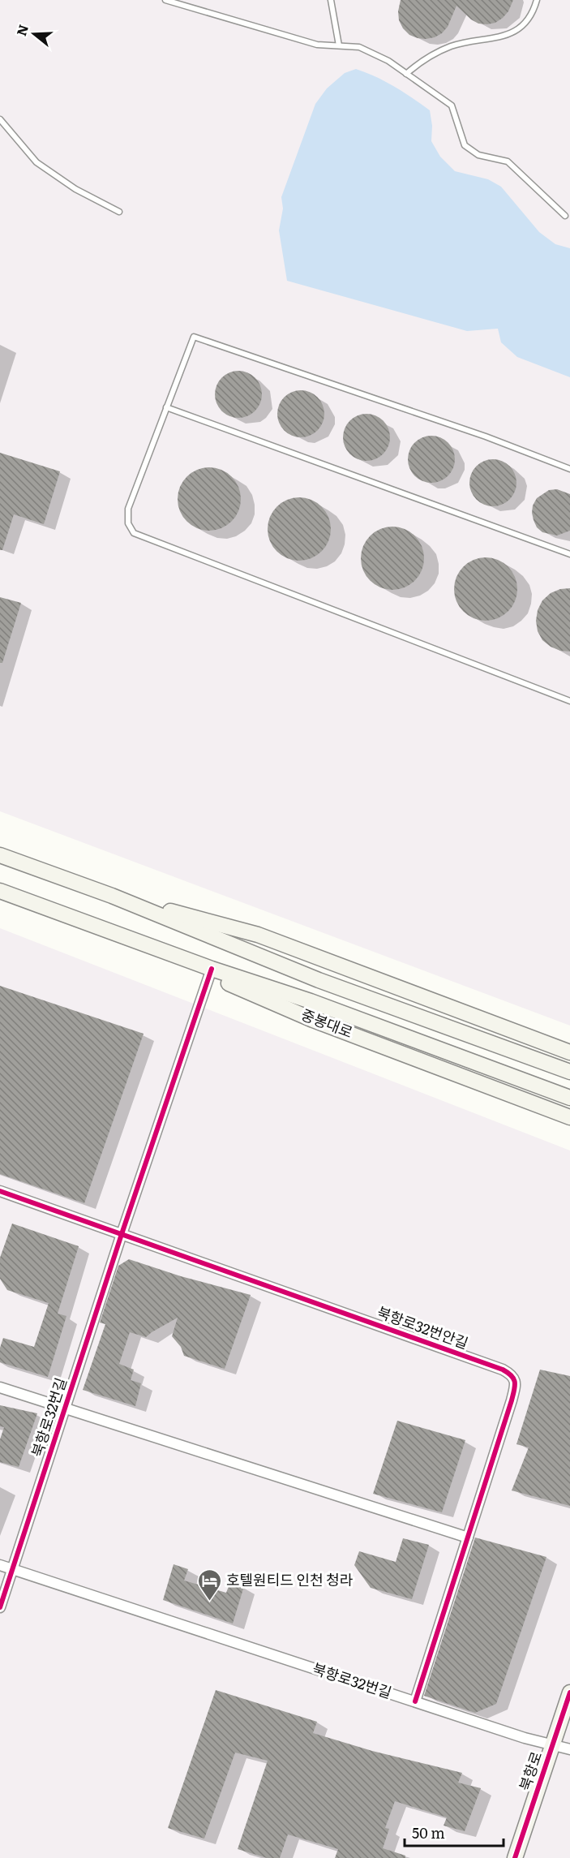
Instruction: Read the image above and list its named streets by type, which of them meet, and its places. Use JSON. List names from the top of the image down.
{
  "streets": {
    "main road": ["중봉대로", "북항로"],
    "street": ["북항로32번안길", "북항로32번길"]
  },
  "crossings": [
    ["중봉대로", "북항로32번길"],
    ["북항로32번안길", "북항로32번길"],
    ["북항로32번길", "북항로"]
  ],
  "places": {
    "hotel": ["호텔원티드 인천 청라"]
  },
  "scale_bar": "50 m",
  "north": "left"
}
